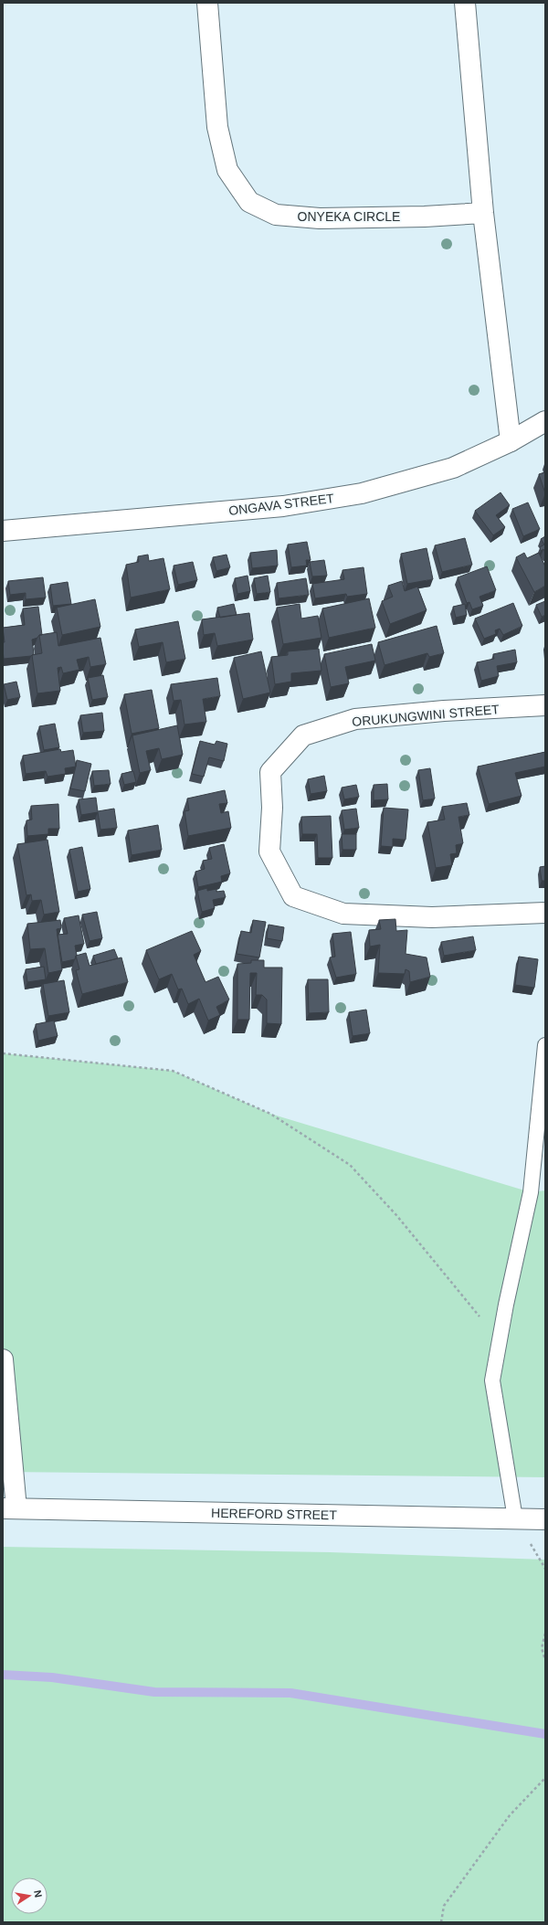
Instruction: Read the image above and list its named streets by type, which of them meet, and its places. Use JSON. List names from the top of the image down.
{
  "streets": {
    "street": [
      "ONYEKA CIRCLE",
      "ONGAVA STREET",
      "ORUKUNGWINI STREET",
      "HEREFORD STREET"
    ]
  },
  "north": "right"
}
